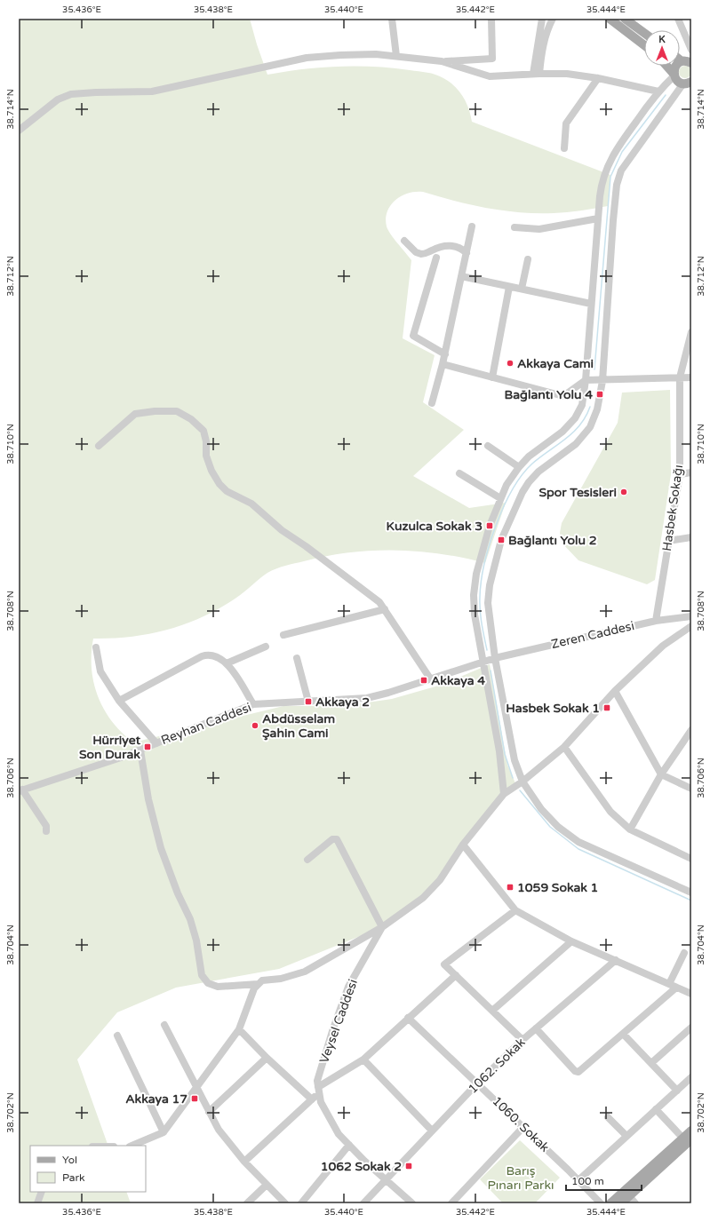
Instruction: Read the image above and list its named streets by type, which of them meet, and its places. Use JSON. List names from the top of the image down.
{
  "streets": {
    "street": [
      "Hasbek Sokağı",
      "Zeren Caddesi",
      "Reyhan Caddesi",
      "Veysel Caddesi",
      "1062. Sokak",
      "1060. Sokak"
    ]
  },
  "crossings": [
    ["Hasbek Sokağı", "Zeren Caddesi"],
    ["Zeren Caddesi", "Reyhan Caddesi"],
    ["Veysel Caddesi", "1062. Sokak"],
    ["1062. Sokak", "1060. Sokak"]
  ],
  "parks": ["Barış Pınarı Parkı"],
  "places": {
    "other": ["Akkaya Cami", "Spor Tesisleri", "Abdüsselam Şahin Cami"],
    "transit": [
      "Bağlantı Yolu 4",
      "Kuzulca Sokak 3",
      "Bağlantı Yolu 2",
      "Akkaya 4",
      "Akkaya 2",
      "Hasbek Sokak 1",
      "Hürriyet Son Durak",
      "1059 Sokak 1",
      "Akkaya 17",
      "1062 Sokak 2"
    ]
  },
  "legend": ["Yol", "Park"],
  "scale_bar": "100 m",
  "north": "top",
  "coordinates": [
    "35.436°E",
    "35.438°E",
    "35.440°E",
    "35.442°E",
    "35.444°E",
    "38.714°N",
    "38.712°N",
    "38.710°N",
    "38.708°N",
    "38.706°N",
    "38.704°N",
    "38.702°N"
  ]
}
